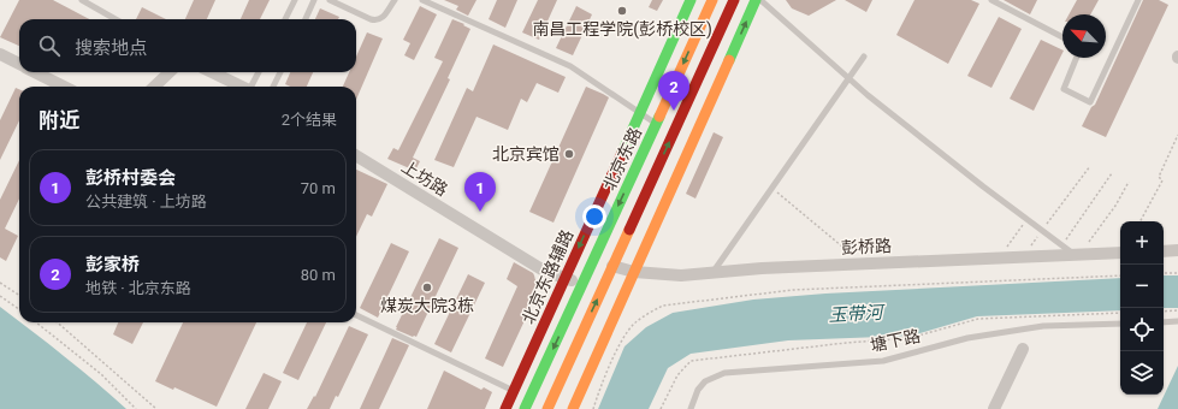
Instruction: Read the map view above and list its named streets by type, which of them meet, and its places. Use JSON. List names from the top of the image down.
{
  "streets": {
    "main road": ["北京东路", "北京东路辅路"],
    "street": ["上坊路", "彭桥路"],
    "lane": ["塘下路"]
  },
  "crossings": [
    ["北京东路", "上坊路"],
    ["上坊路", "北京东路辅路"]
  ],
  "water": ["玉带河"],
  "places": ["南昌工程学院(彭桥校区)", "北京宾馆", "煤炭大院3栋"],
  "north": "top left",
  "page": {
    "search": "搜索地点",
    "pins": ["2", "1"],
    "heading": ["附近", "2个结果"],
    "list": [
      {
        "mark": "1",
        "name": "彭桥村委会",
        "note": "公共建筑 · 上坊路",
        "value": "70 m"
      },
      {
        "mark": "2",
        "name": "彭家桥",
        "note": "地铁 · 北京东路",
        "value": "80 m"
      }
    ],
    "map_buttons": ["+", "−"]
  }
}
